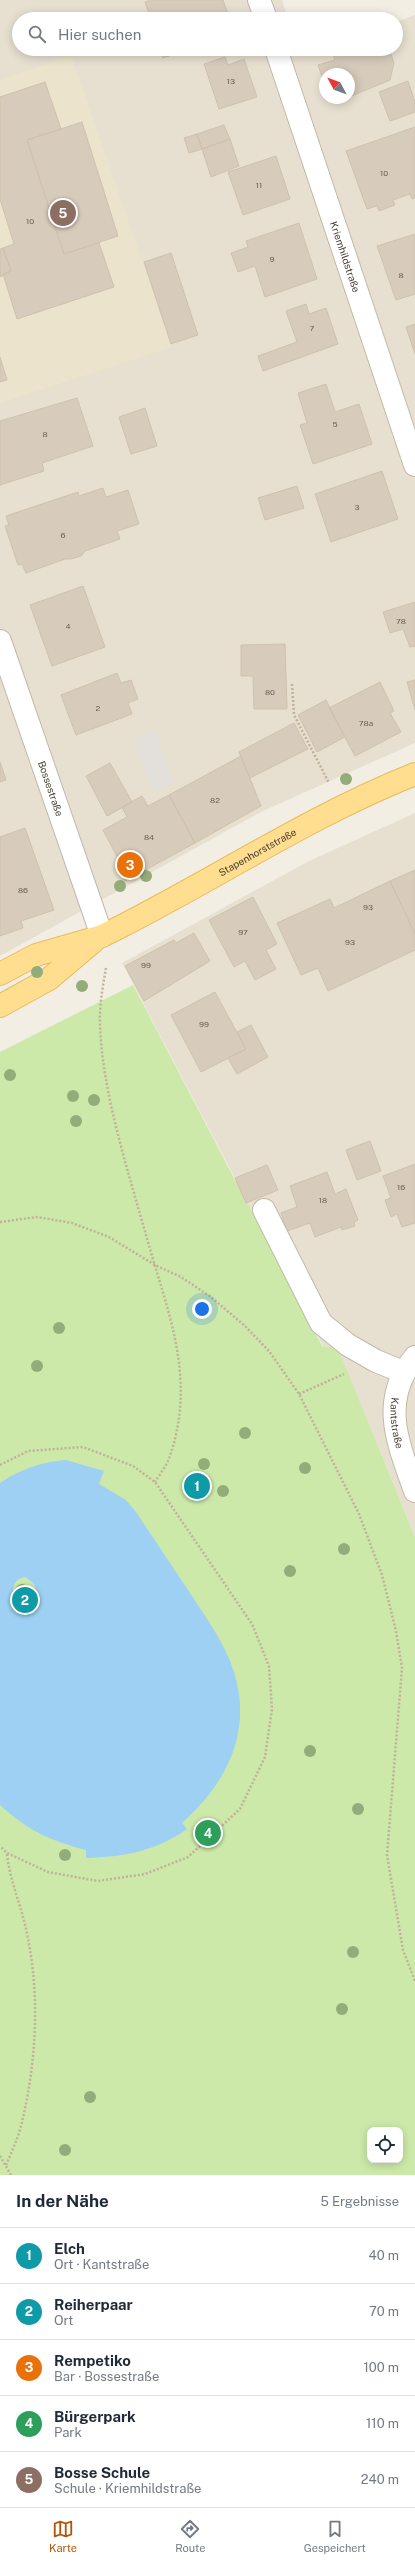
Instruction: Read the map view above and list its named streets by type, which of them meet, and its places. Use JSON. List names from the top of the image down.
{
  "streets": {
    "main road": ["Stapenhorststraße"],
    "street": ["Kriemhildstraße", "Bossestraße", "Kantstraße"]
  },
  "crossings": [
    ["Bossestraße", "Stapenhorststraße"]
  ],
  "house_numbers": [
    "13",
    "10",
    "11",
    "10",
    "9",
    "8",
    "7",
    "5",
    "8",
    "3",
    "6",
    "78",
    "4",
    "80",
    "2",
    "78a",
    "82",
    "84",
    "86",
    "93",
    "97",
    "93",
    "99",
    "99",
    "16",
    "18"
  ],
  "north": "top left",
  "page": {
    "search": "Hier suchen",
    "pins": [
      "5",
      "3",
      "1",
      "2",
      "4"
    ],
    "heading": ["In der Nähe", "5 Ergebnisse"],
    "list": [
      {
        "mark": "1",
        "name": "Elch",
        "note": "Ort · Kantstraße",
        "value": "40 m"
      },
      {
        "mark": "2",
        "name": "Reiherpaar",
        "note": "Ort",
        "value": "70 m"
      },
      {
        "mark": "3",
        "name": "Rempetiko",
        "note": "Bar · Bossestraße",
        "value": "100 m"
      },
      {
        "mark": "4",
        "name": "Bürgerpark",
        "note": "Park",
        "value": "110 m"
      },
      {
        "mark": "5",
        "name": "Bosse Schule",
        "note": "Schule · Kriemhildstraße",
        "value": "240 m"
      }
    ],
    "nav": ["Karte", "Route", "Gespeichert"]
  }
}
